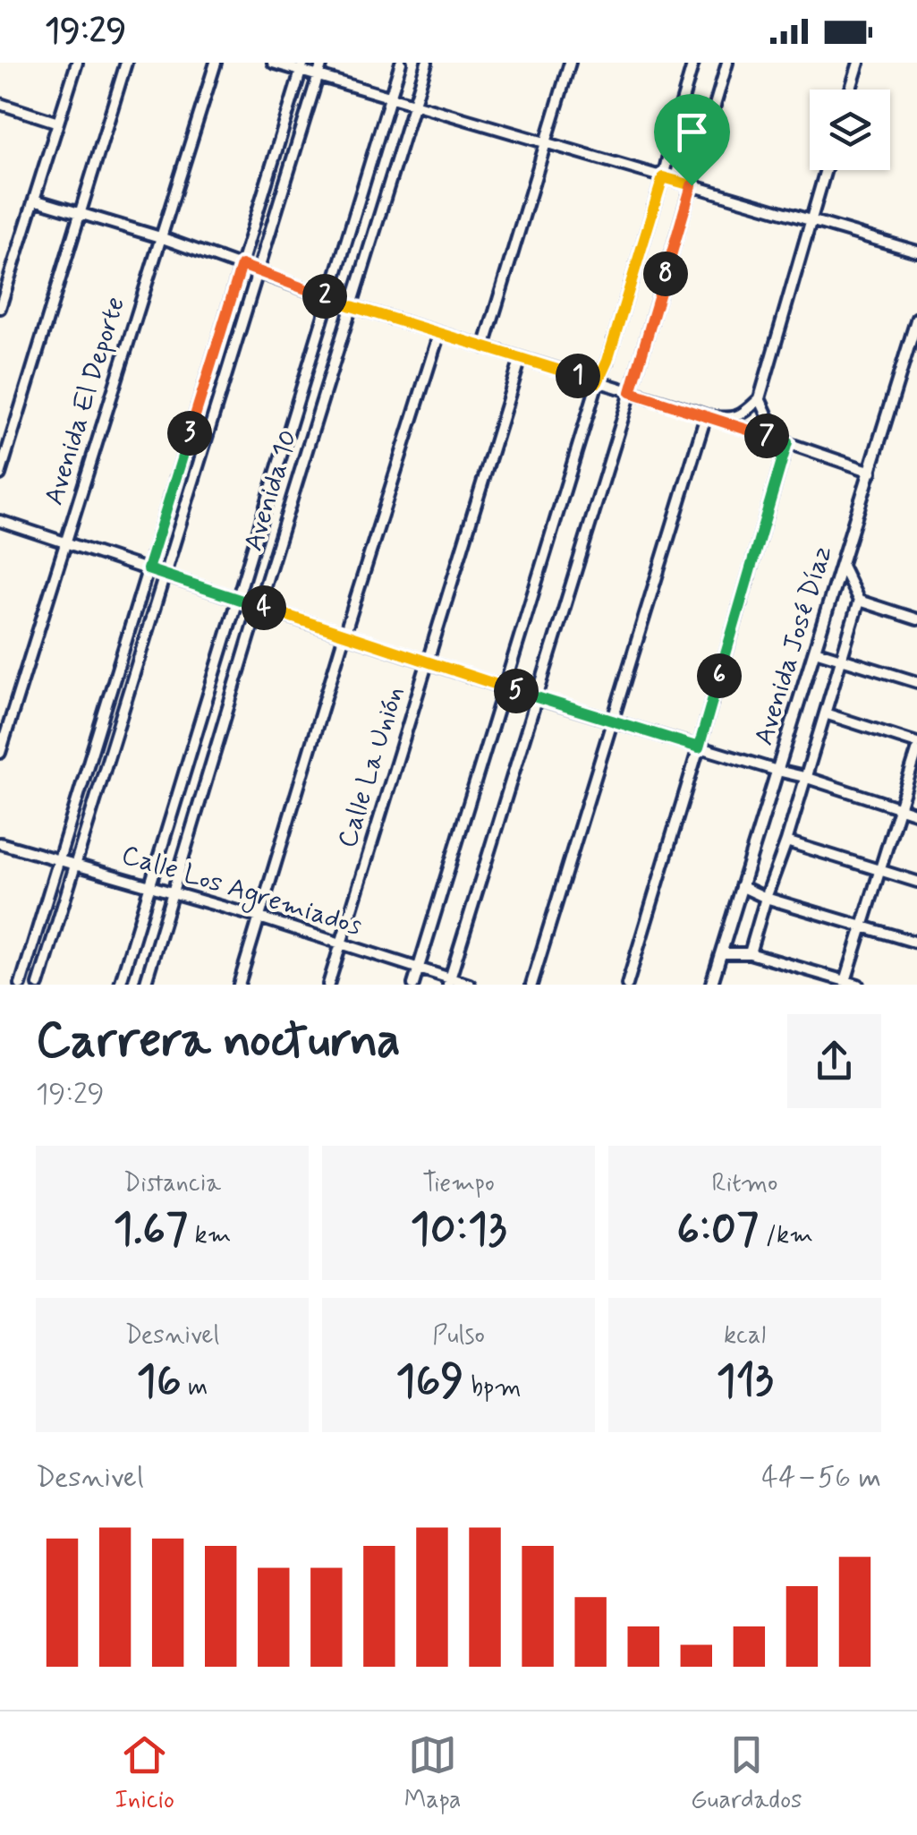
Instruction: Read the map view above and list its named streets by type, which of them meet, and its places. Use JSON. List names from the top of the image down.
{
  "streets": {
    "street": [
      "Avenida El Deporte",
      "Avenida 10",
      "Avenida José Díaz",
      "Calle La Unión",
      "Calle Los Agremiados"
    ]
  },
  "crossings": [
    ["Avenida 10", "Calle Los Agremiados"],
    ["Calle La Unión", "Calle Los Agremiados"]
  ],
  "page": {
    "status": "19:29",
    "pins": [
      "8",
      "2",
      "1",
      "3",
      "7",
      "4",
      "6",
      "5"
    ],
    "heading": ["Carrera nocturna", "19:29"],
    "stats": [
      ["Distancia", "1.67 km"],
      ["Tiempo", "10:13"],
      ["Ritmo", "6:07 /km"],
      ["Desnivel", "16 m"],
      ["Pulso", "169 bpm"],
      ["kcal", "113"]
    ],
    "chart": ["Desnivel", "44–56 m"],
    "tabs": ["Inicio", "Mapa", "Guardados"]
  }
}
